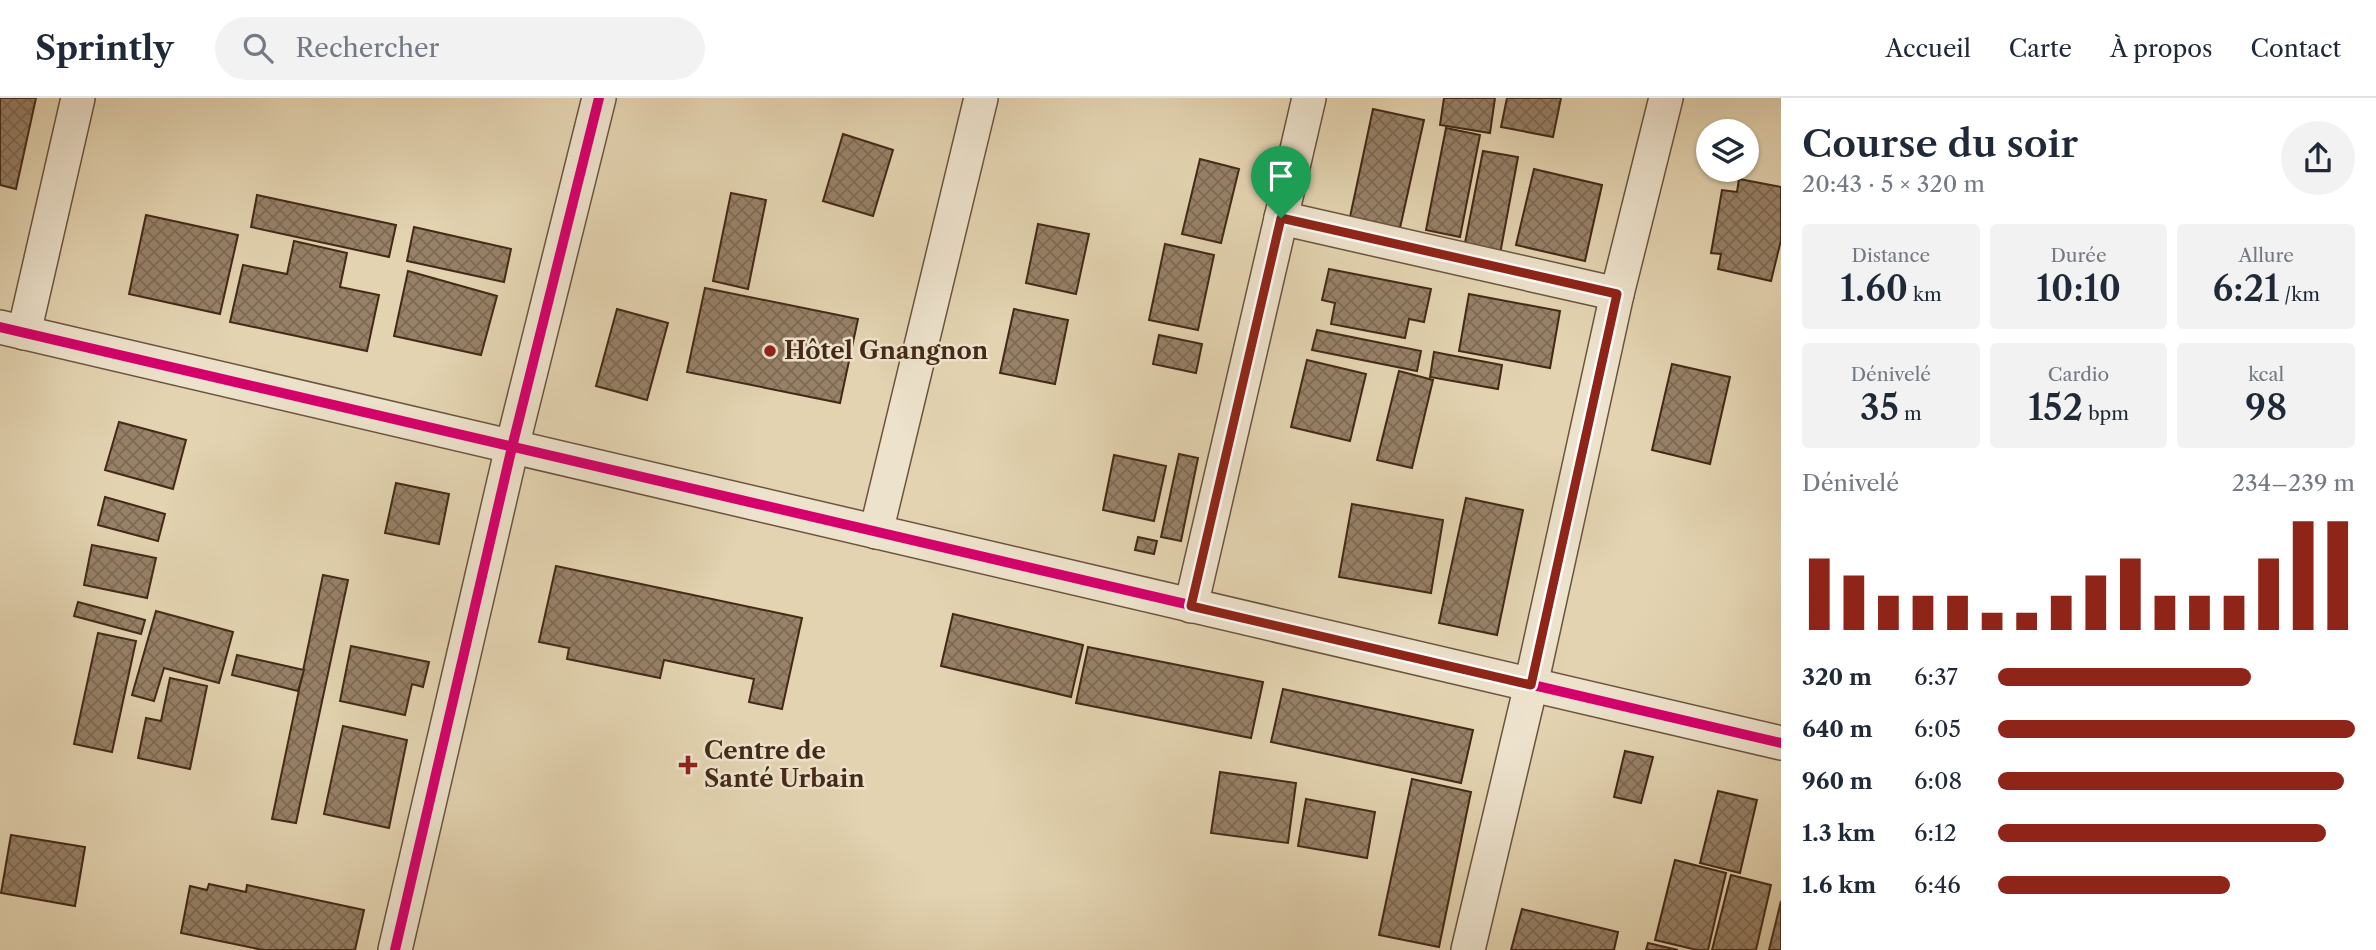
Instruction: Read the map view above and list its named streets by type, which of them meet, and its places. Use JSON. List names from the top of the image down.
{
  "places": {
    "other": ["Hôtel Gnangnon"],
    "health": ["Centre de Santé Urbain"]
  },
  "page": {
    "header": "Sprintly",
    "search": "Rechercher",
    "nav": [
      "Accueil",
      "Carte",
      "À propos",
      "Contact"
    ],
    "heading": ["Course du soir", "20:43 · 5 × 320 m"],
    "stats": [
      ["Distance", "1.60 km"],
      ["Durée", "10:10"],
      ["Allure", "6:21 /km"],
      ["Dénivelé", "35 m"],
      ["Cardio", "152 bpm"],
      ["kcal", "98"]
    ],
    "chart": ["Dénivelé", "234–239 m"],
    "list": [
      {
        "name": "320 m",
        "note": "6:37"
      },
      {
        "name": "640 m",
        "note": "6:05"
      },
      {
        "name": "960 m",
        "note": "6:08"
      },
      {
        "name": "1.3 km",
        "note": "6:12"
      },
      {
        "name": "1.6 km",
        "note": "6:46"
      }
    ]
  }
}
